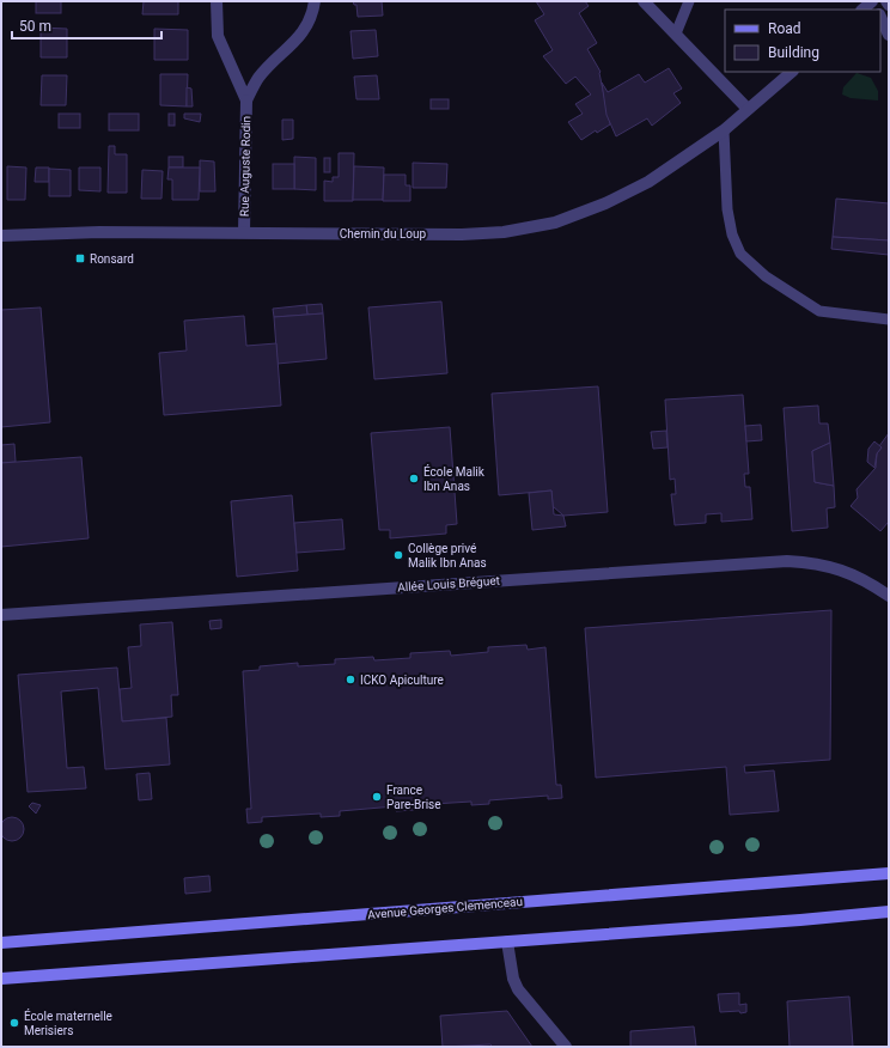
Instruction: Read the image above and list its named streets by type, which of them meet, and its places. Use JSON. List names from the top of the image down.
{
  "streets": {
    "main road": ["Avenue Georges Clemenceau"],
    "street": ["Rue Auguste Rodin", "Chemin du Loup", "Allée Louis Bréguet"]
  },
  "crossings": [
    ["Rue Auguste Rodin", "Chemin du Loup"]
  ],
  "places": {
    "transit": ["Ronsard"],
    "other": [
      "École Malik Ibn Anas",
      "Collège privé Malik Ibn Anas",
      "ICKO Apiculture",
      "France Pare-Brise",
      "École maternelle Merisiers"
    ]
  },
  "legend": ["Road", "Building"],
  "scale_bar": "50 m"
}
